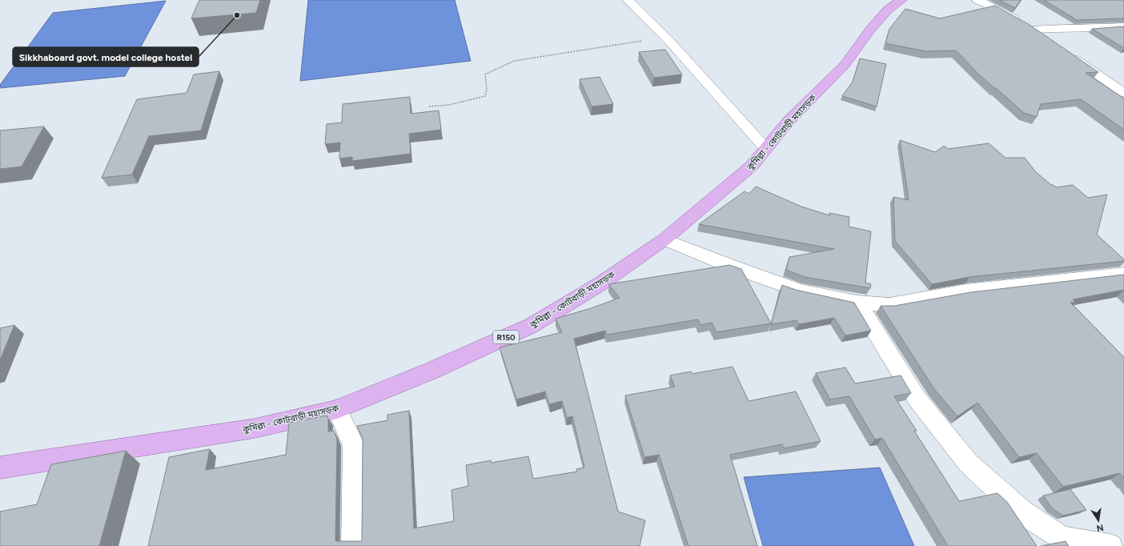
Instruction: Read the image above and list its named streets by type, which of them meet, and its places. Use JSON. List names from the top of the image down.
{
  "streets": {
    "main road": ["কুমিল্লা - কোটবাড়ী মহাসড়ক", "R150"]
  },
  "places": ["Sikkhaboard govt. model college hostel"],
  "north": "bottom"
}
